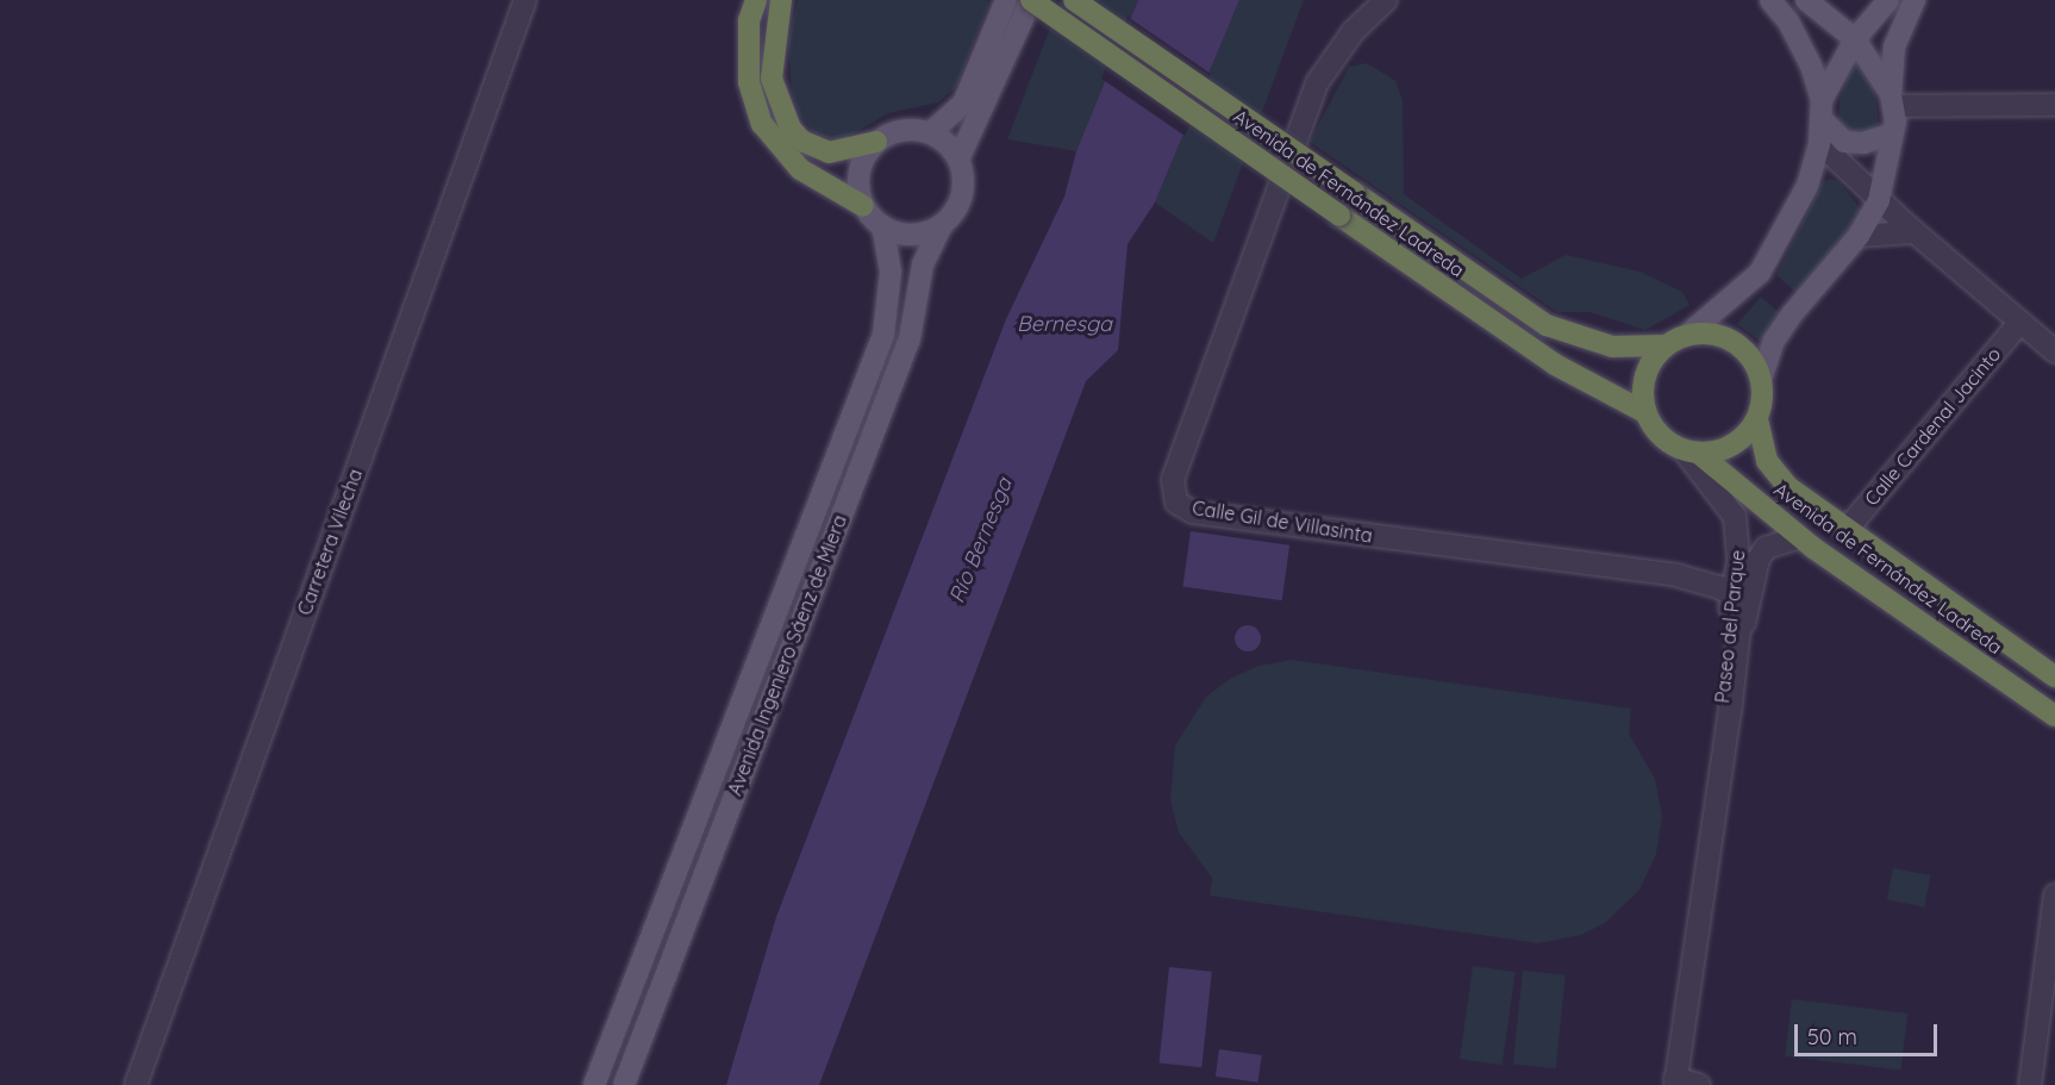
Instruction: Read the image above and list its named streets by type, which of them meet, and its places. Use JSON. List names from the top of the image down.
{
  "streets": {
    "highway": ["Avenida de Fernández Ladreda"],
    "main road": ["Avenida Ingeniero Sáenz de Miera"],
    "street": [
      "Calle Cardenal Jacinto",
      "Calle Gil de Villasinta",
      "Carretera Vilecha",
      "Paseo del Parque"
    ]
  },
  "crossings": [
    ["Avenida de Fernández Ladreda", "Calle Cardenal Jacinto"],
    ["Avenida de Fernández Ladreda", "Paseo del Parque"],
    ["Calle Gil de Villasinta", "Paseo del Parque"]
  ],
  "water": ["Bernesga", "Río Bernesga"],
  "scale_bar": "50 m"
}
